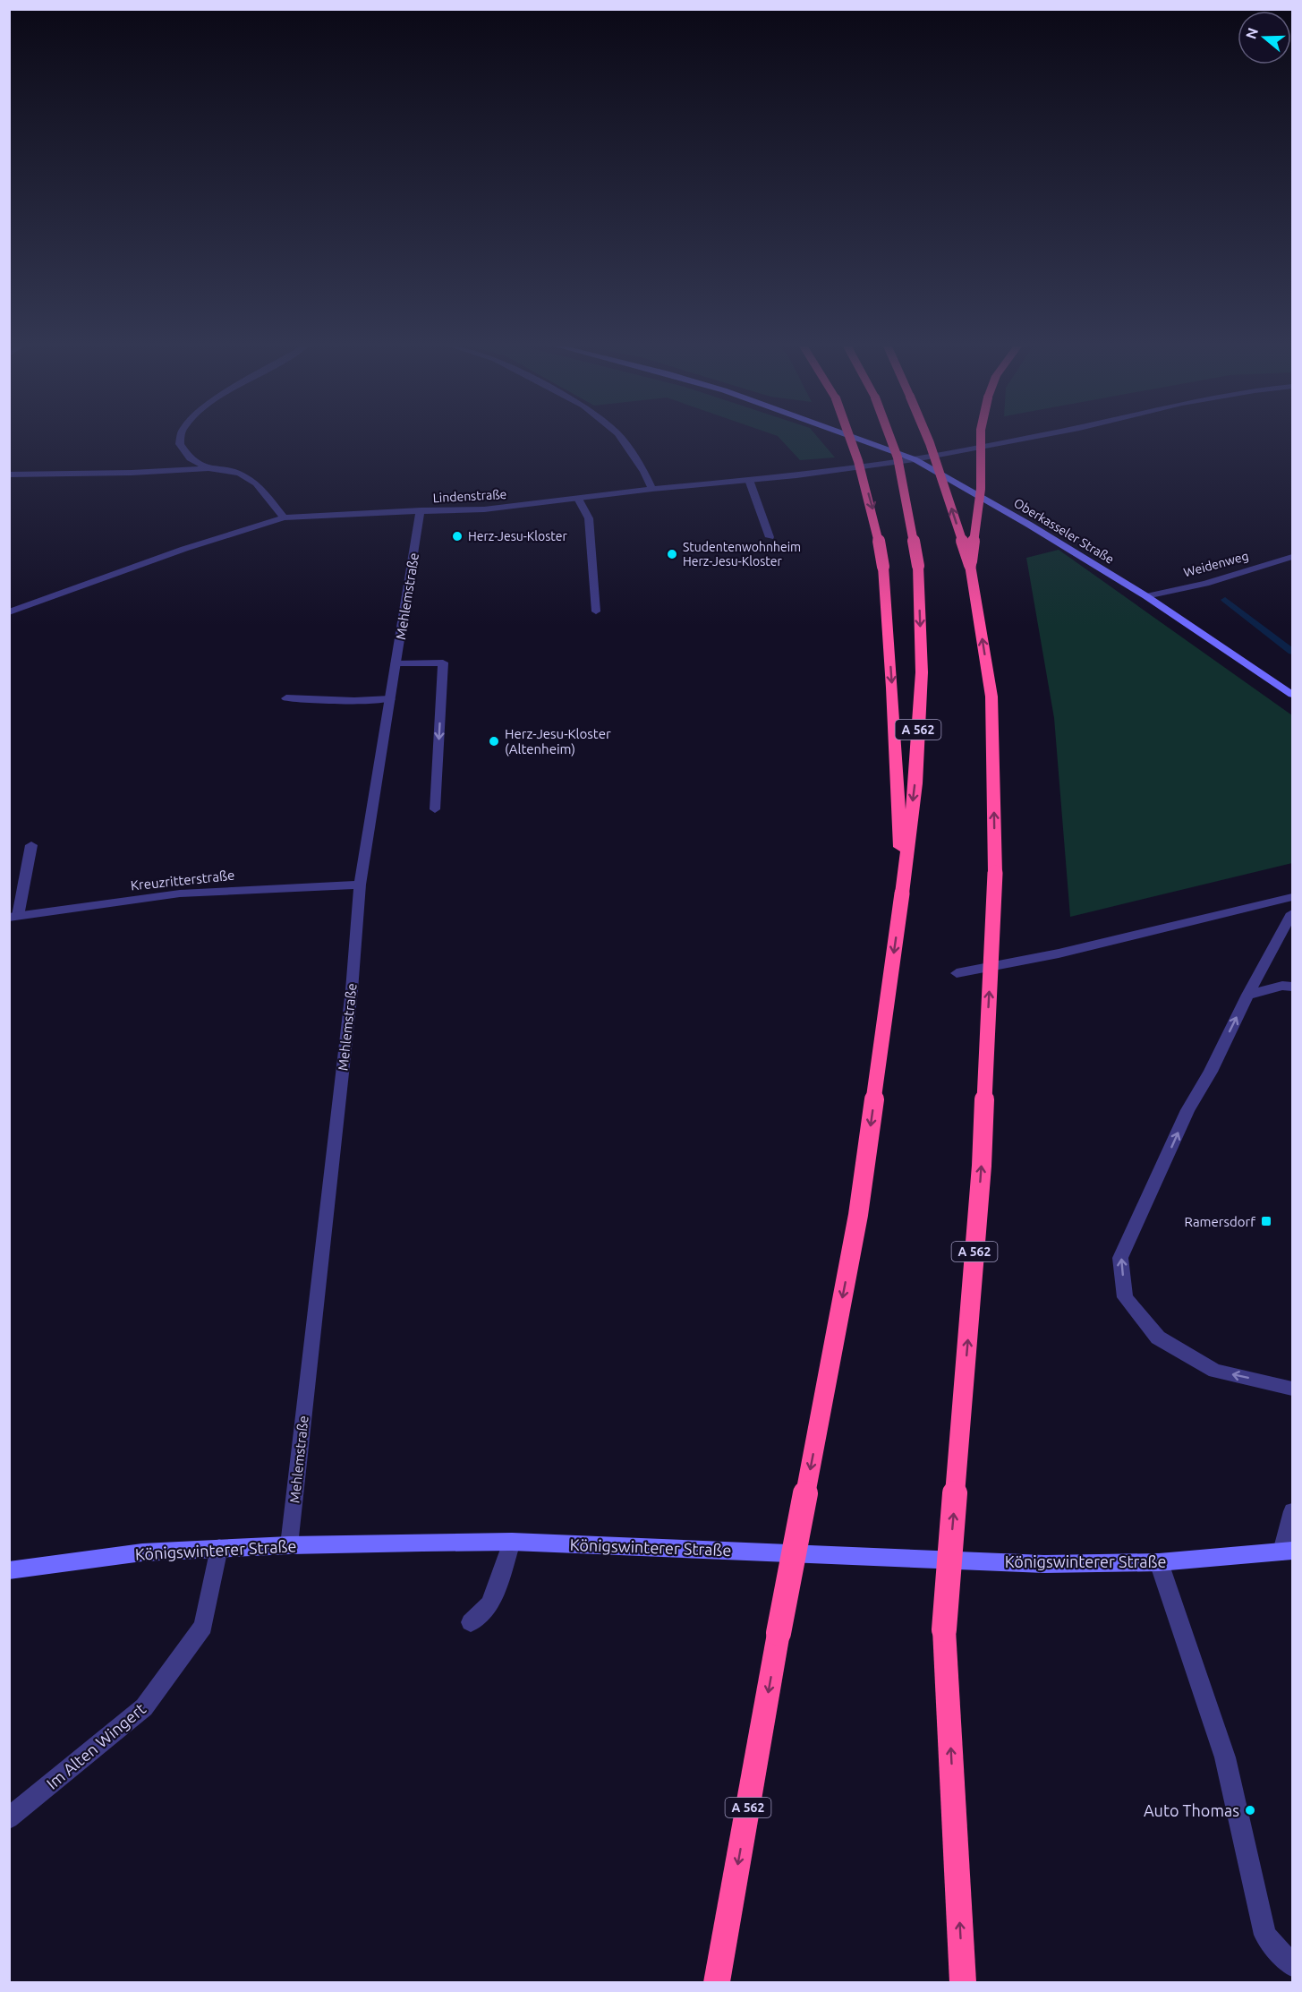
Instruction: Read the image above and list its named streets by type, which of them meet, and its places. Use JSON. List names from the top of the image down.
{
  "streets": {
    "highway": ["A 562"],
    "street": [
      "Lindenstraße",
      "Oberkasseler Straße",
      "Weidenweg",
      "Mehlemstraße",
      "Kreuzritterstraße",
      "Königswinterer Straße",
      "Im Alten Wingert"
    ]
  },
  "crossings": [
    ["Lindenstraße", "Oberkasseler Straße"],
    ["Lindenstraße", "Mehlemstraße"],
    ["Oberkasseler Straße", "Weidenweg"],
    ["Mehlemstraße", "Kreuzritterstraße"],
    ["Mehlemstraße", "Königswinterer Straße"],
    ["Königswinterer Straße", "Im Alten Wingert"]
  ],
  "places": {
    "other": [
      "Herz-Jesu-Kloster",
      "Studentenwohnheim Herz-Jesu-Kloster",
      "Herz-Jesu-Kloster (Altenheim)",
      "Auto Thomas"
    ],
    "transit": ["Ramersdorf"]
  },
  "north": "left"
}
